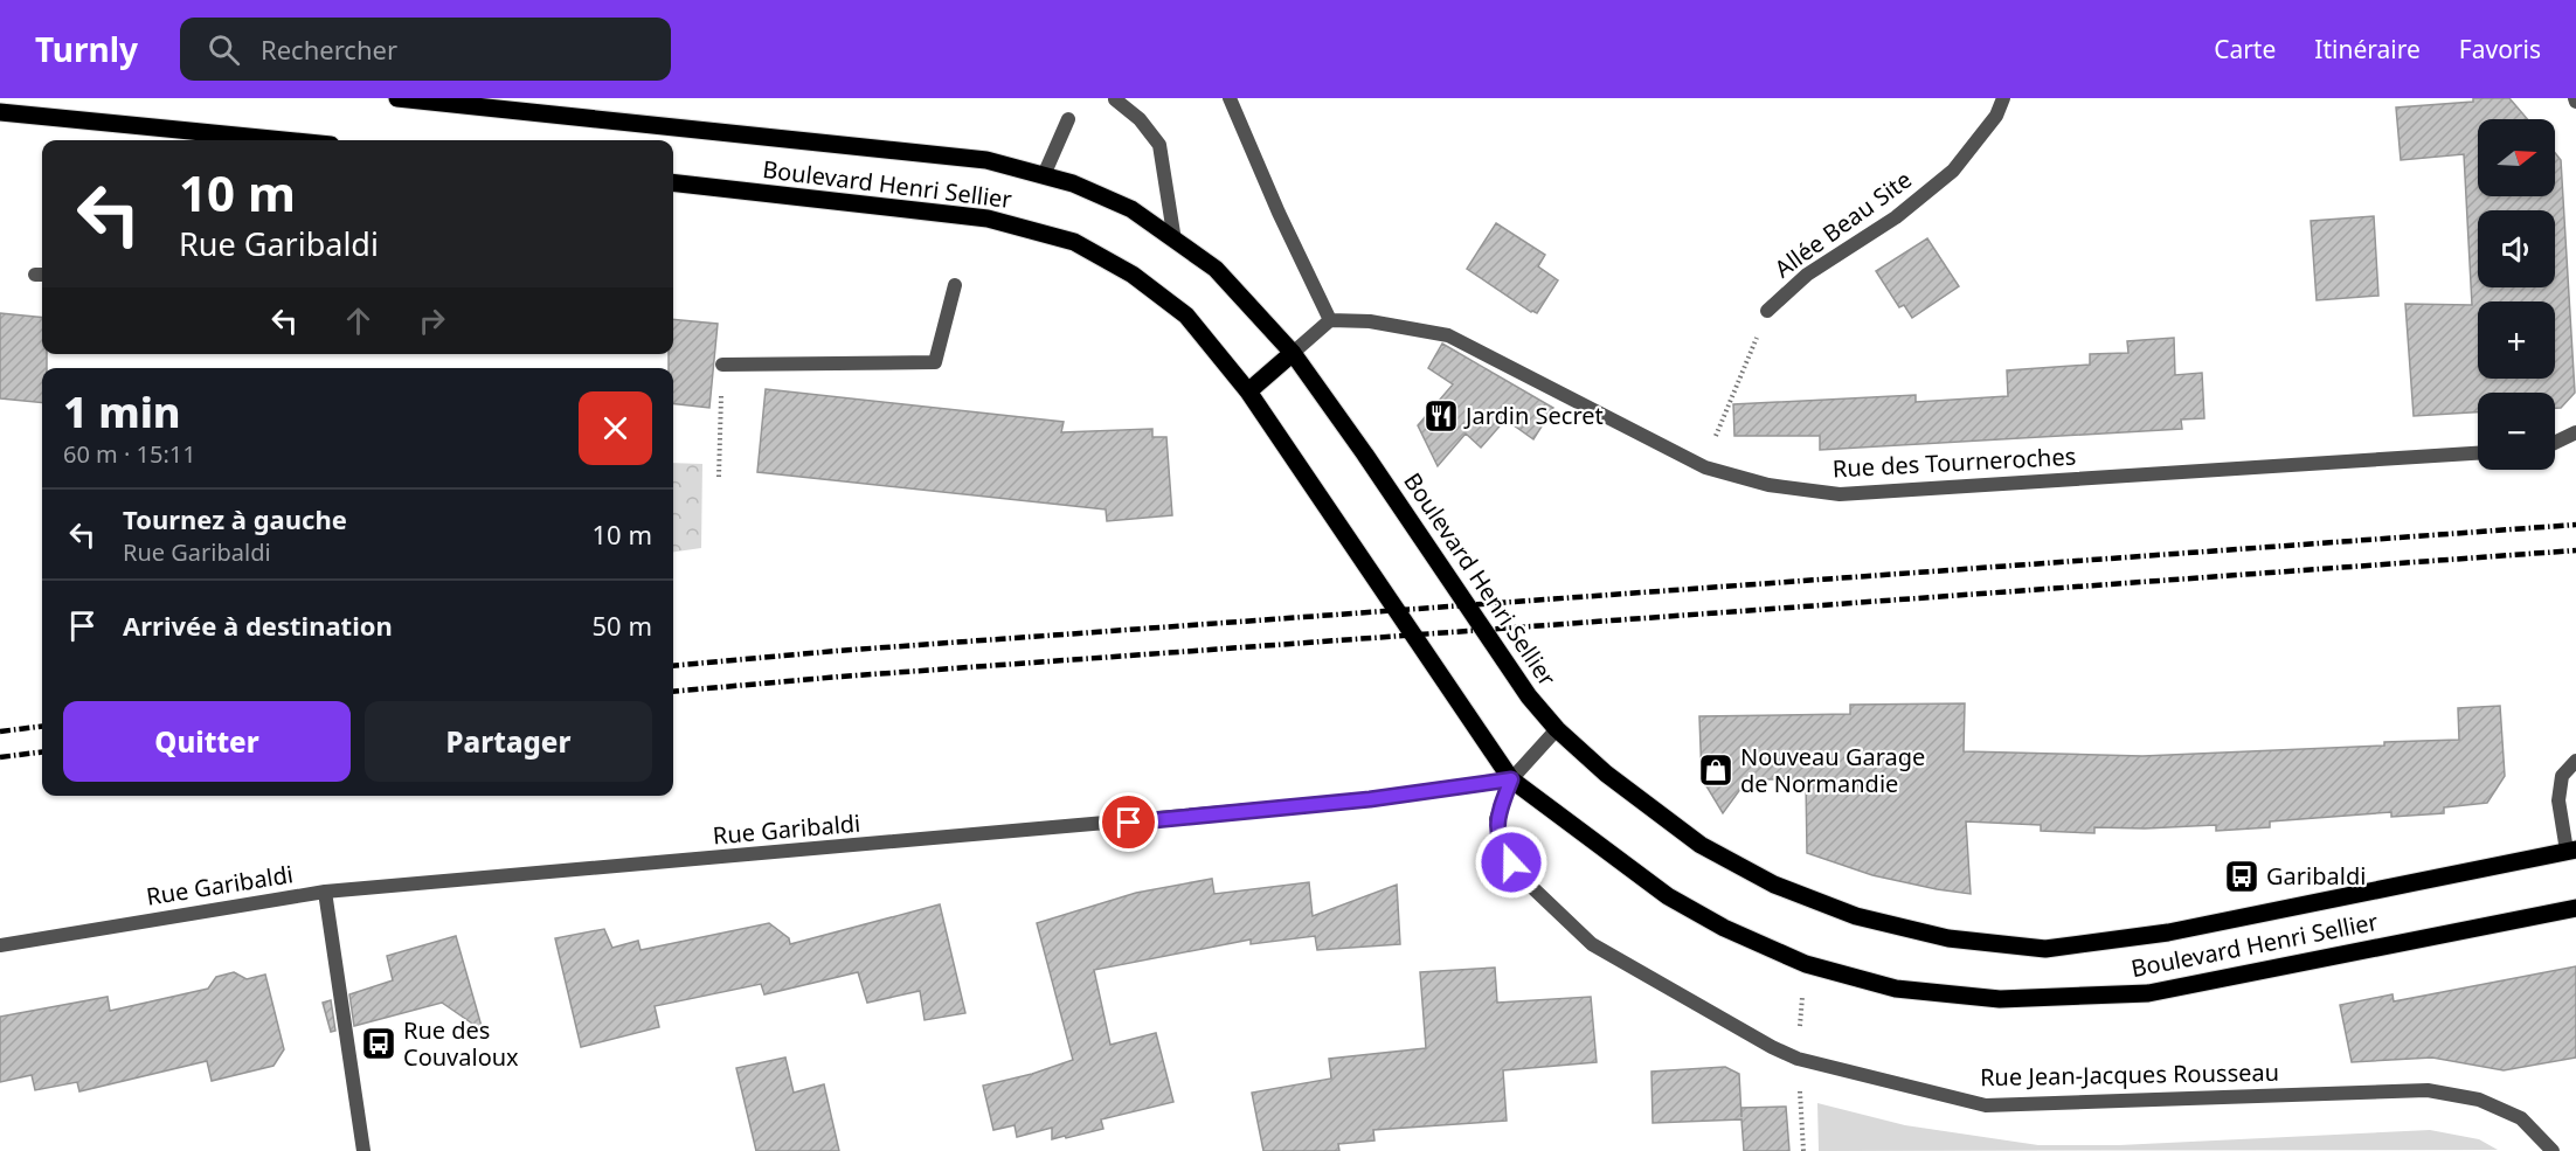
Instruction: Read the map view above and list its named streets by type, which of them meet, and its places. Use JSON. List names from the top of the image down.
{
  "streets": {
    "main road": ["Boulevard Henri Sellier"],
    "street": [
      "Allée Beau Site",
      "Rue des Tourneroches",
      "Rue Garibaldi",
      "Rue Jean-Jacques Rousseau"
    ]
  },
  "crossings": [
    ["Boulevard Henri Sellier", "Rue Garibaldi"],
    ["Boulevard Henri Sellier", "Rue Jean-Jacques Rousseau"],
    ["Rue Garibaldi", "Rue Jean-Jacques Rousseau"]
  ],
  "places": {
    "restaurant": ["Jardin Secret"],
    "shop": ["Nouveau Garage de Normandie"],
    "bus stop": ["Garibaldi", "Rue des Couvaloux"]
  },
  "north": "right",
  "page": {
    "header": "Turnly",
    "search": "Rechercher",
    "nav": ["Carte", "Itinéraire", "Favoris"],
    "map_buttons": ["+", "−"],
    "turn": ["10 m", "Rue Garibaldi"],
    "heading": ["1 min", "60 m · 15:11"],
    "list": [
      {
        "name": "Tournez à gauche",
        "note": "Rue Garibaldi",
        "value": "10 m"
      },
      {
        "name": "Arrivée à destination",
        "value": "50 m"
      }
    ],
    "buttons": ["Quitter", "Partager"]
  }
}
